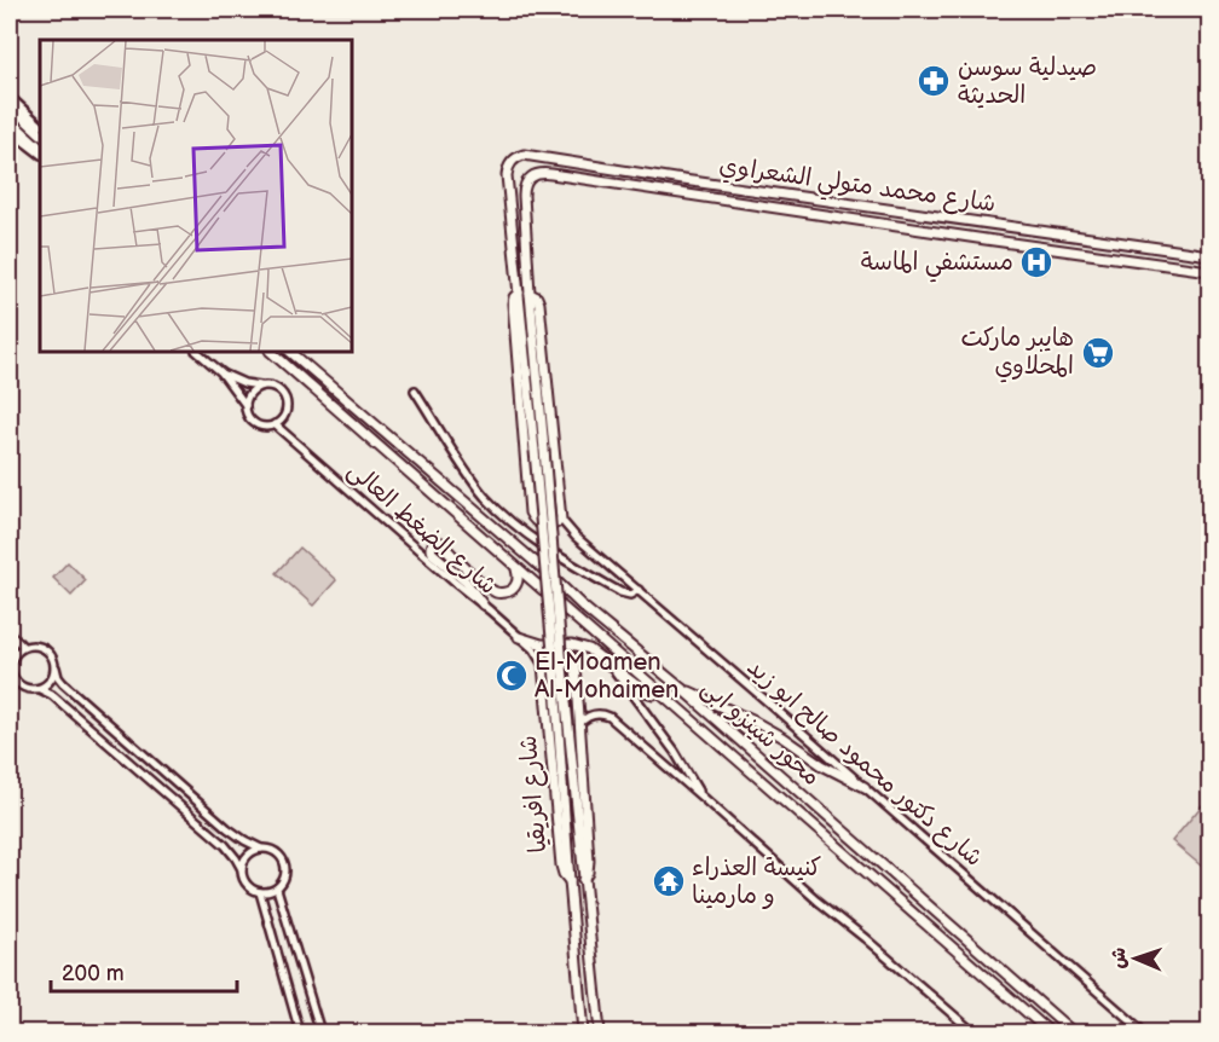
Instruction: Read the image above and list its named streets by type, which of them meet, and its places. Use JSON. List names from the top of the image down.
{
  "streets": {
    "main road": ["شارع محمد متولي الشعراوي", "محور شينزو ابى", "شارع افريقيا"],
    "street": ["شارع الضغط العالى", "شارع دكتور محمود صالح ابو زيد"]
  },
  "crossings": [
    ["شارع الضغط العالى", "شارع افريقيا"]
  ],
  "places": {
    "pharmacy": ["صيدلية سوسن الحديثة"],
    "hospital": ["مستشفي الماسة"],
    "supermarket": ["هايبر ماركت المحلاوي"],
    "mosque": ["El-Moamen Al-Mohaimen"],
    "temple": ["كنيسة العذراء و مارمينا"]
  },
  "scale_bar": "200 m",
  "north": "left"
}
